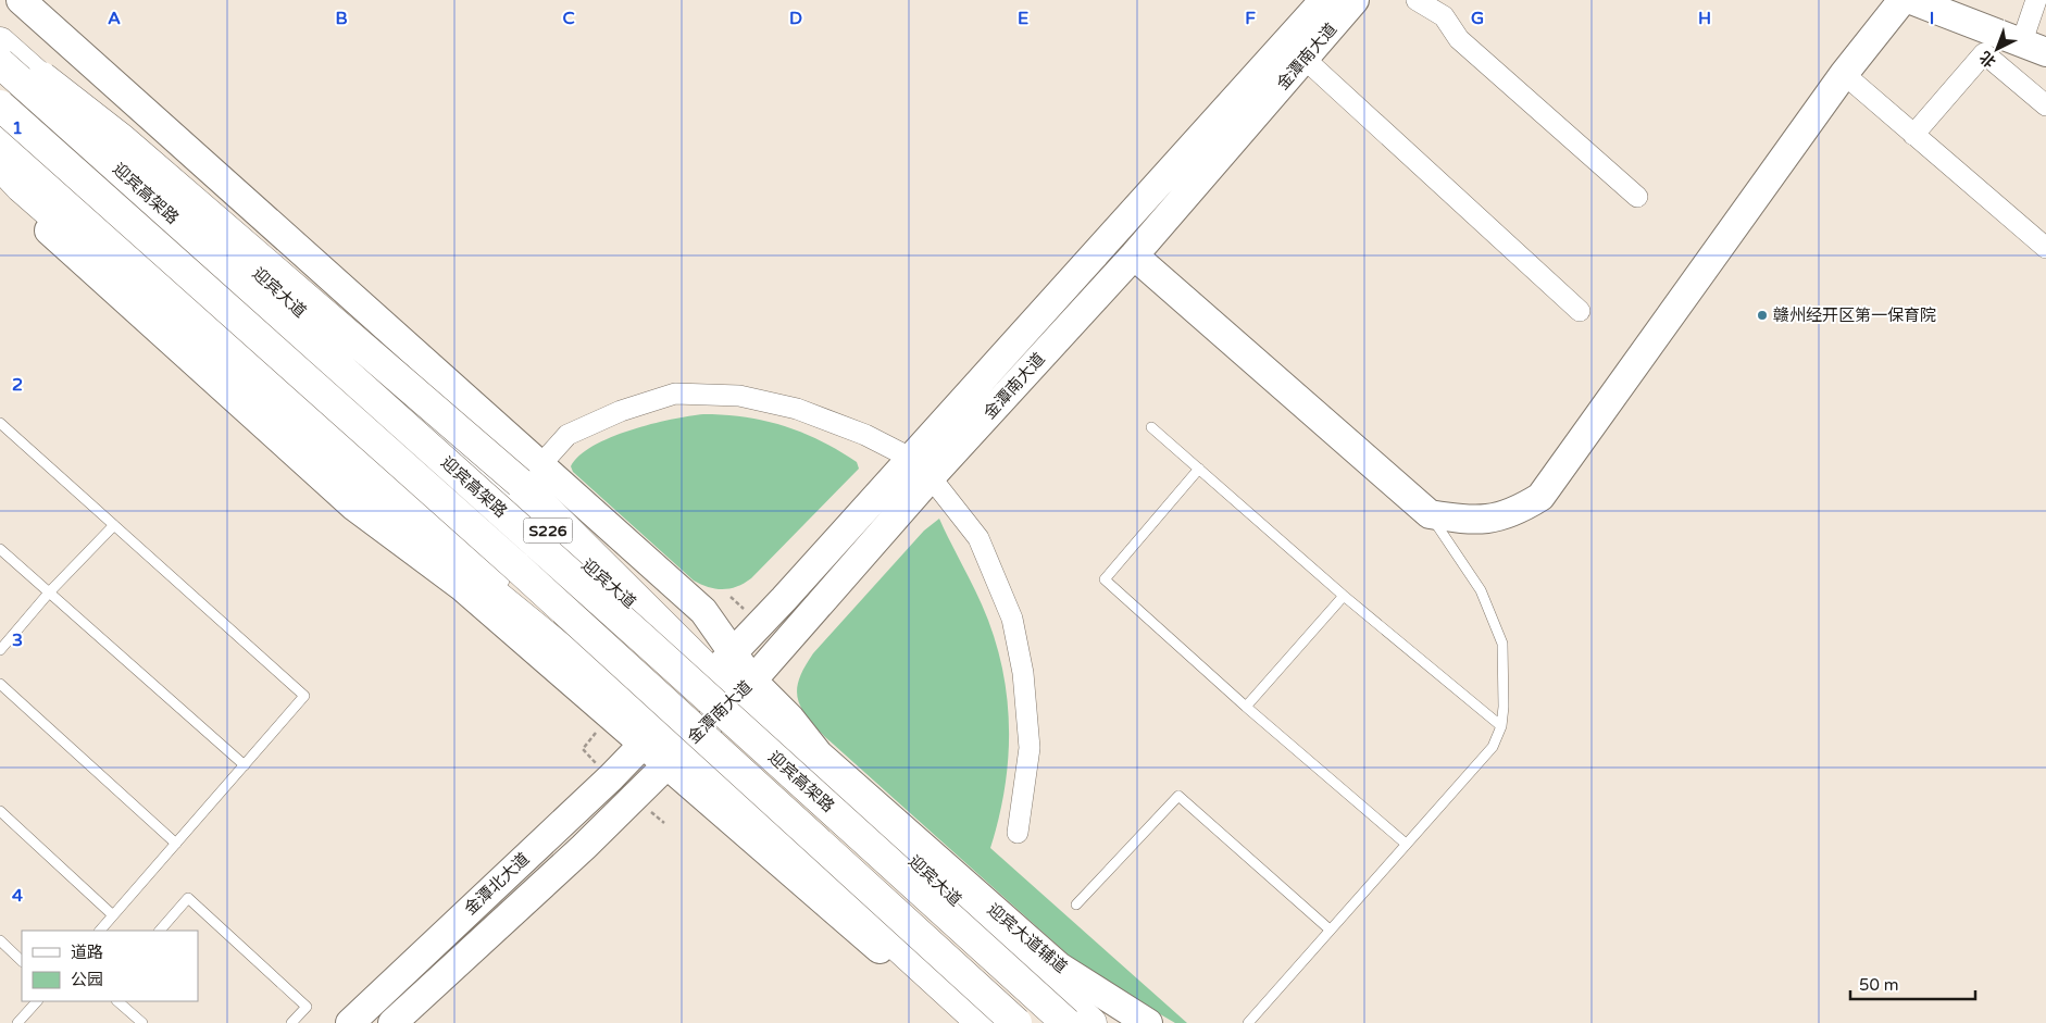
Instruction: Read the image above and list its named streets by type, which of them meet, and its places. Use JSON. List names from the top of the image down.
{
  "streets": {
    "main road": ["迎宾高架路", "迎宾大道", "S226"],
    "street": ["金潭南大道", "金潭北大道", "迎宾大道辅道"]
  },
  "crossings": [
    ["金潭南大道", "迎宾大道"],
    ["金潭南大道", "金潭北大道"],
    ["金潭南大道", "迎宾大道辅道"],
    ["迎宾大道", "迎宾大道辅道"]
  ],
  "places": ["赣州经开区第一保育院"],
  "legend": ["道路", "公园"],
  "scale_bar": "50 m",
  "north": "bottom left",
  "grid": {
    "columns": [
      "A",
      "B",
      "C",
      "D",
      "E",
      "F",
      "G",
      "H",
      "I"
    ],
    "rows": [
      "1",
      "2",
      "3",
      "4"
    ]
  }
}
